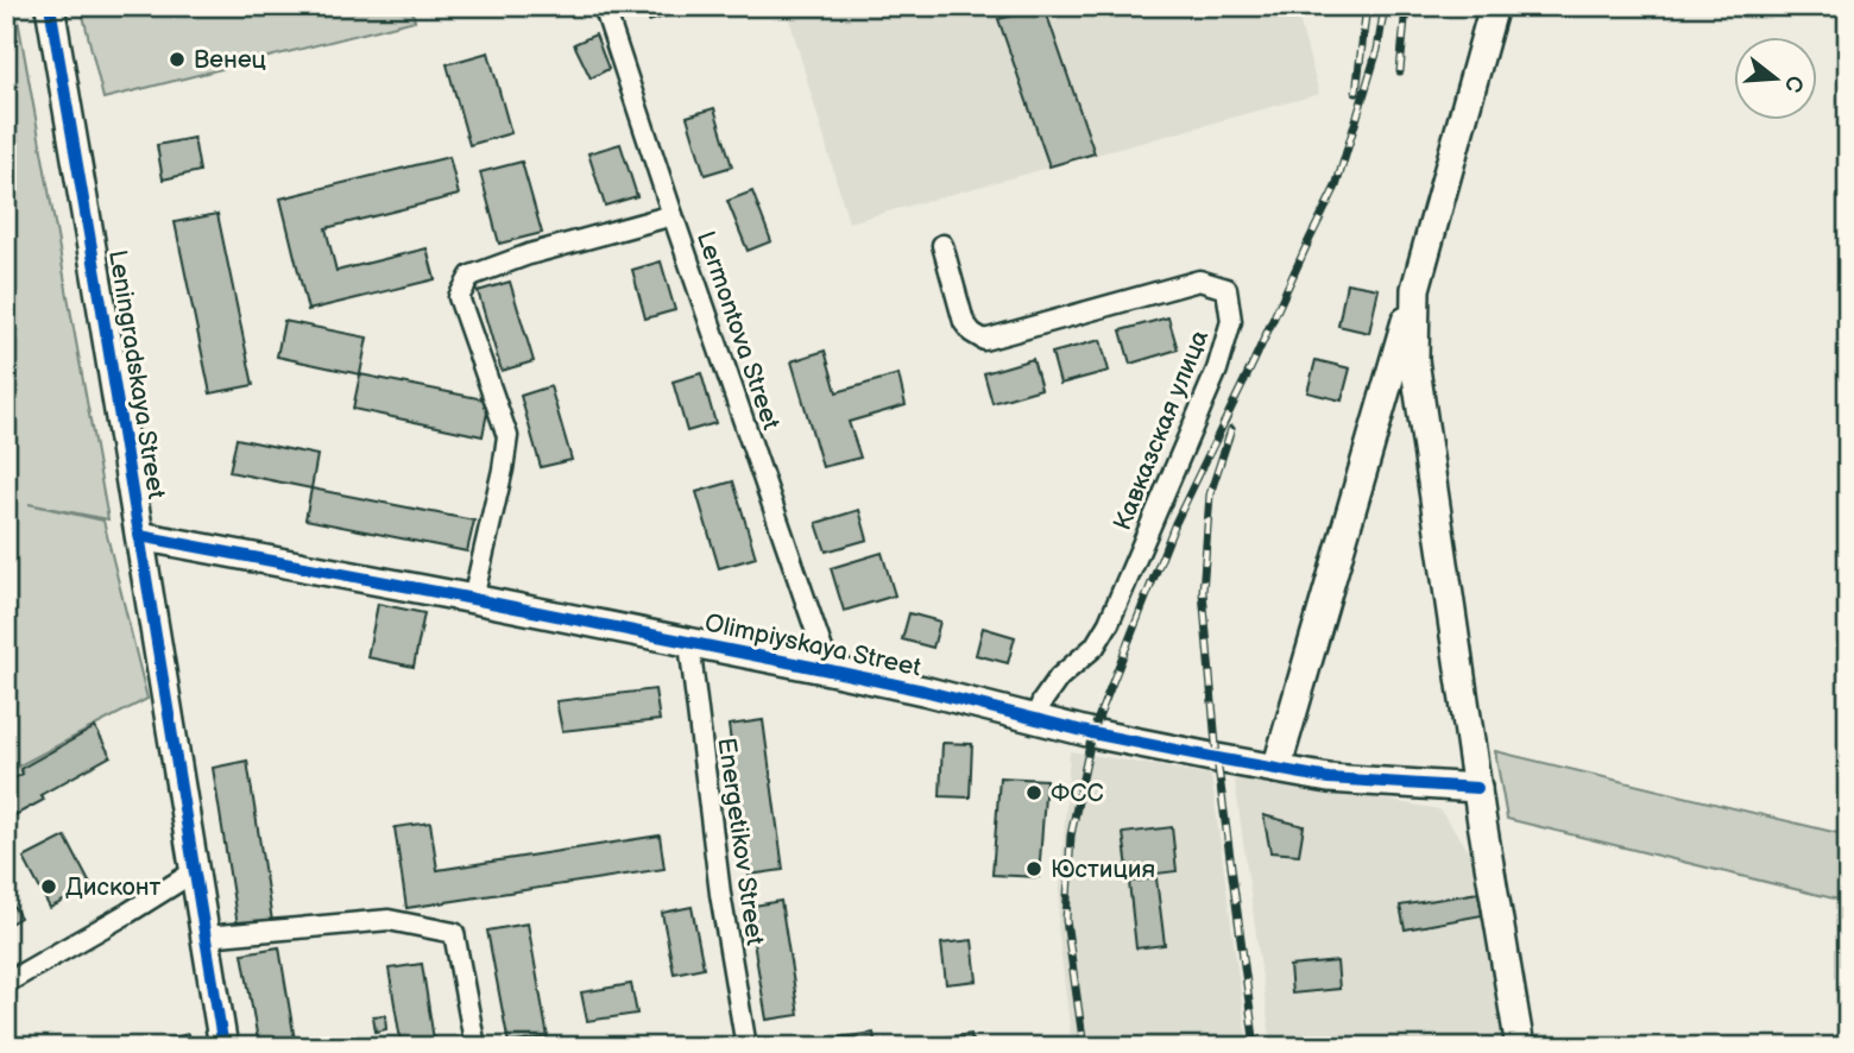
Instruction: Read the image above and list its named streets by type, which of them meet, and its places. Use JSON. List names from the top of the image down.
{
  "streets": {
    "street": [
      "Lermontova Street",
      "Leningradskaya Street",
      "Кавказская улица",
      "Olimpiyskaya Street",
      "Energetikov Street"
    ]
  },
  "crossings": [
    ["Lermontova Street", "Olimpiyskaya Street"],
    ["Leningradskaya Street", "Olimpiyskaya Street"],
    ["Кавказская улица", "Olimpiyskaya Street"],
    ["Olimpiyskaya Street", "Energetikov Street"]
  ],
  "places": [
    "Венец",
    "ФСС",
    "Юстиция",
    "Дисконт"
  ],
  "north": "right"
}
